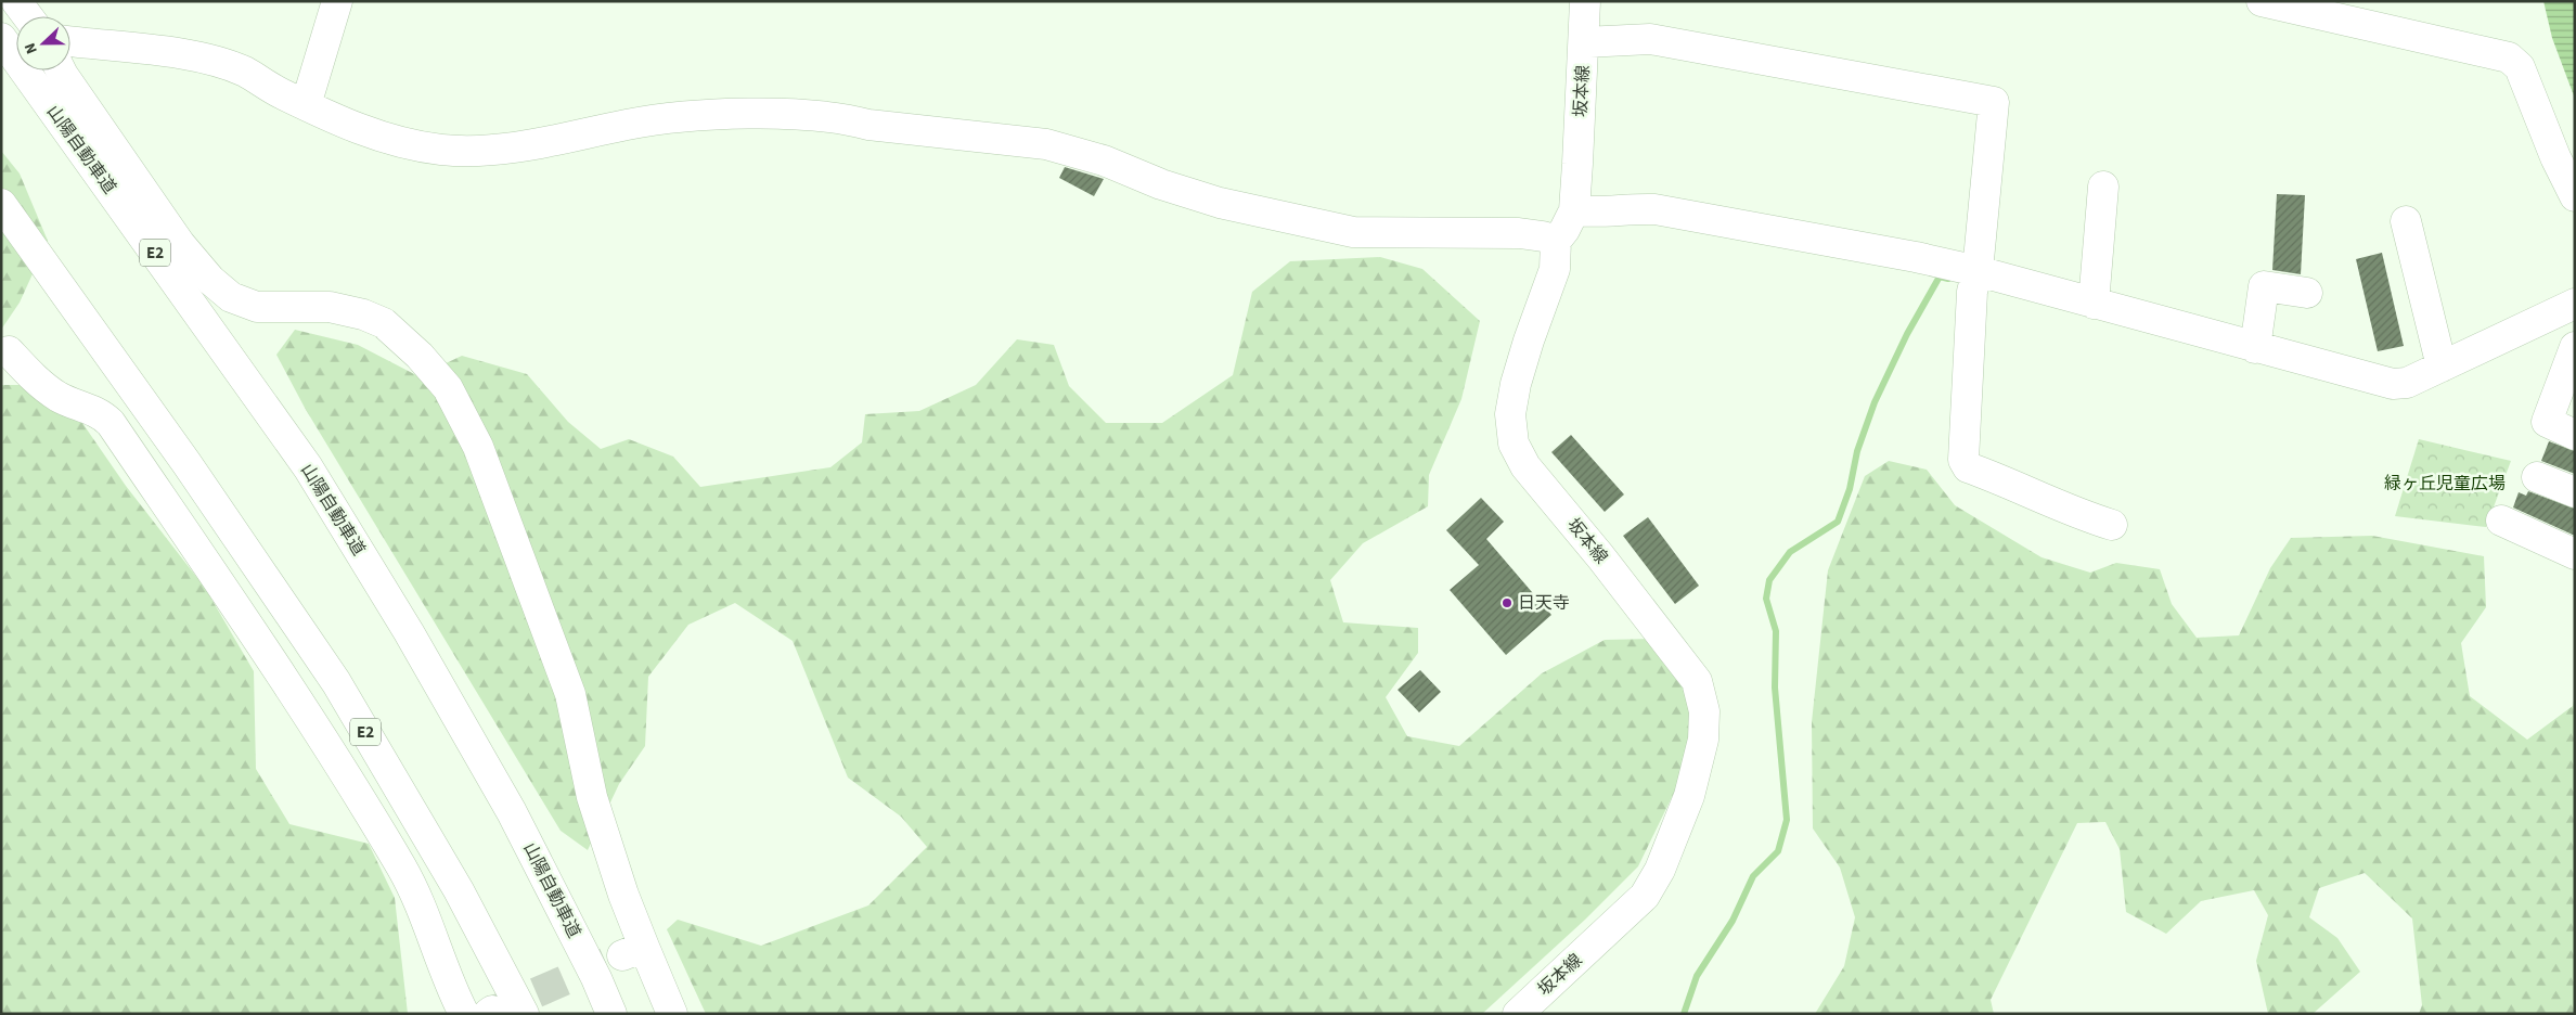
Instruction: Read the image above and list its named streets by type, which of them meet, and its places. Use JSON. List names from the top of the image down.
{
  "streets": {
    "main road": ["坂本線", "山陽自動車道", "E2"]
  },
  "parks": ["緑ヶ丘児童広場"],
  "places": ["日天寺"],
  "north": "left"
}
